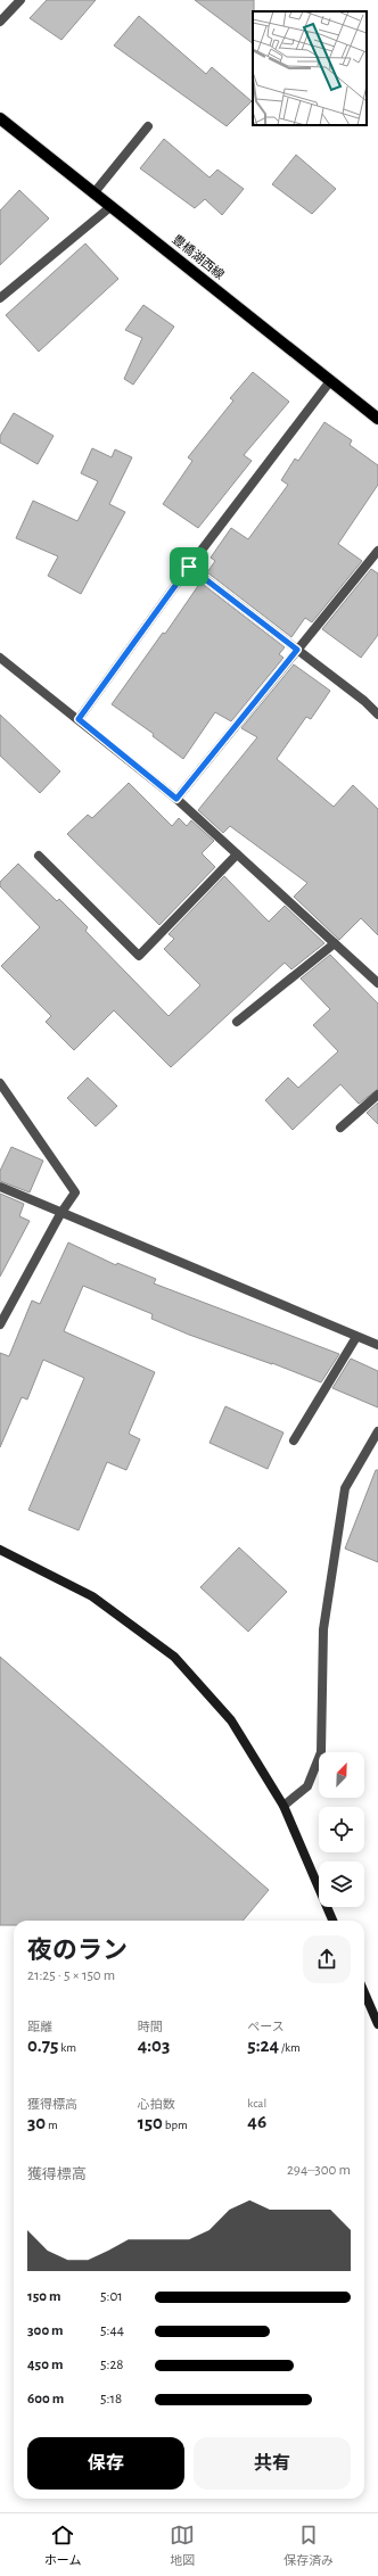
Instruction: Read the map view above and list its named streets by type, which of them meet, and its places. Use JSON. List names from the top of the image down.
{
  "streets": {
    "main road": ["豊橋湖西線"]
  },
  "north": "top right",
  "page": {
    "heading": ["夜のラン", "21:25 · 5 × 150 m"],
    "stats": [
      ["距離", "0.75 km"],
      ["時間", "4:03"],
      ["ペース", "5:24 /km"],
      ["獲得標高", "30 m"],
      ["心拍数", "150 bpm"],
      ["kcal", "46"]
    ],
    "chart": ["獲得標高", "294–300 m"],
    "list": [
      {
        "name": "150 m",
        "note": "5:01"
      },
      {
        "name": "300 m",
        "note": "5:44"
      },
      {
        "name": "450 m",
        "note": "5:28"
      },
      {
        "name": "600 m",
        "note": "5:18"
      }
    ],
    "buttons": ["保存", "共有"],
    "tabs": ["ホーム", "地図", "保存済み"]
  }
}
